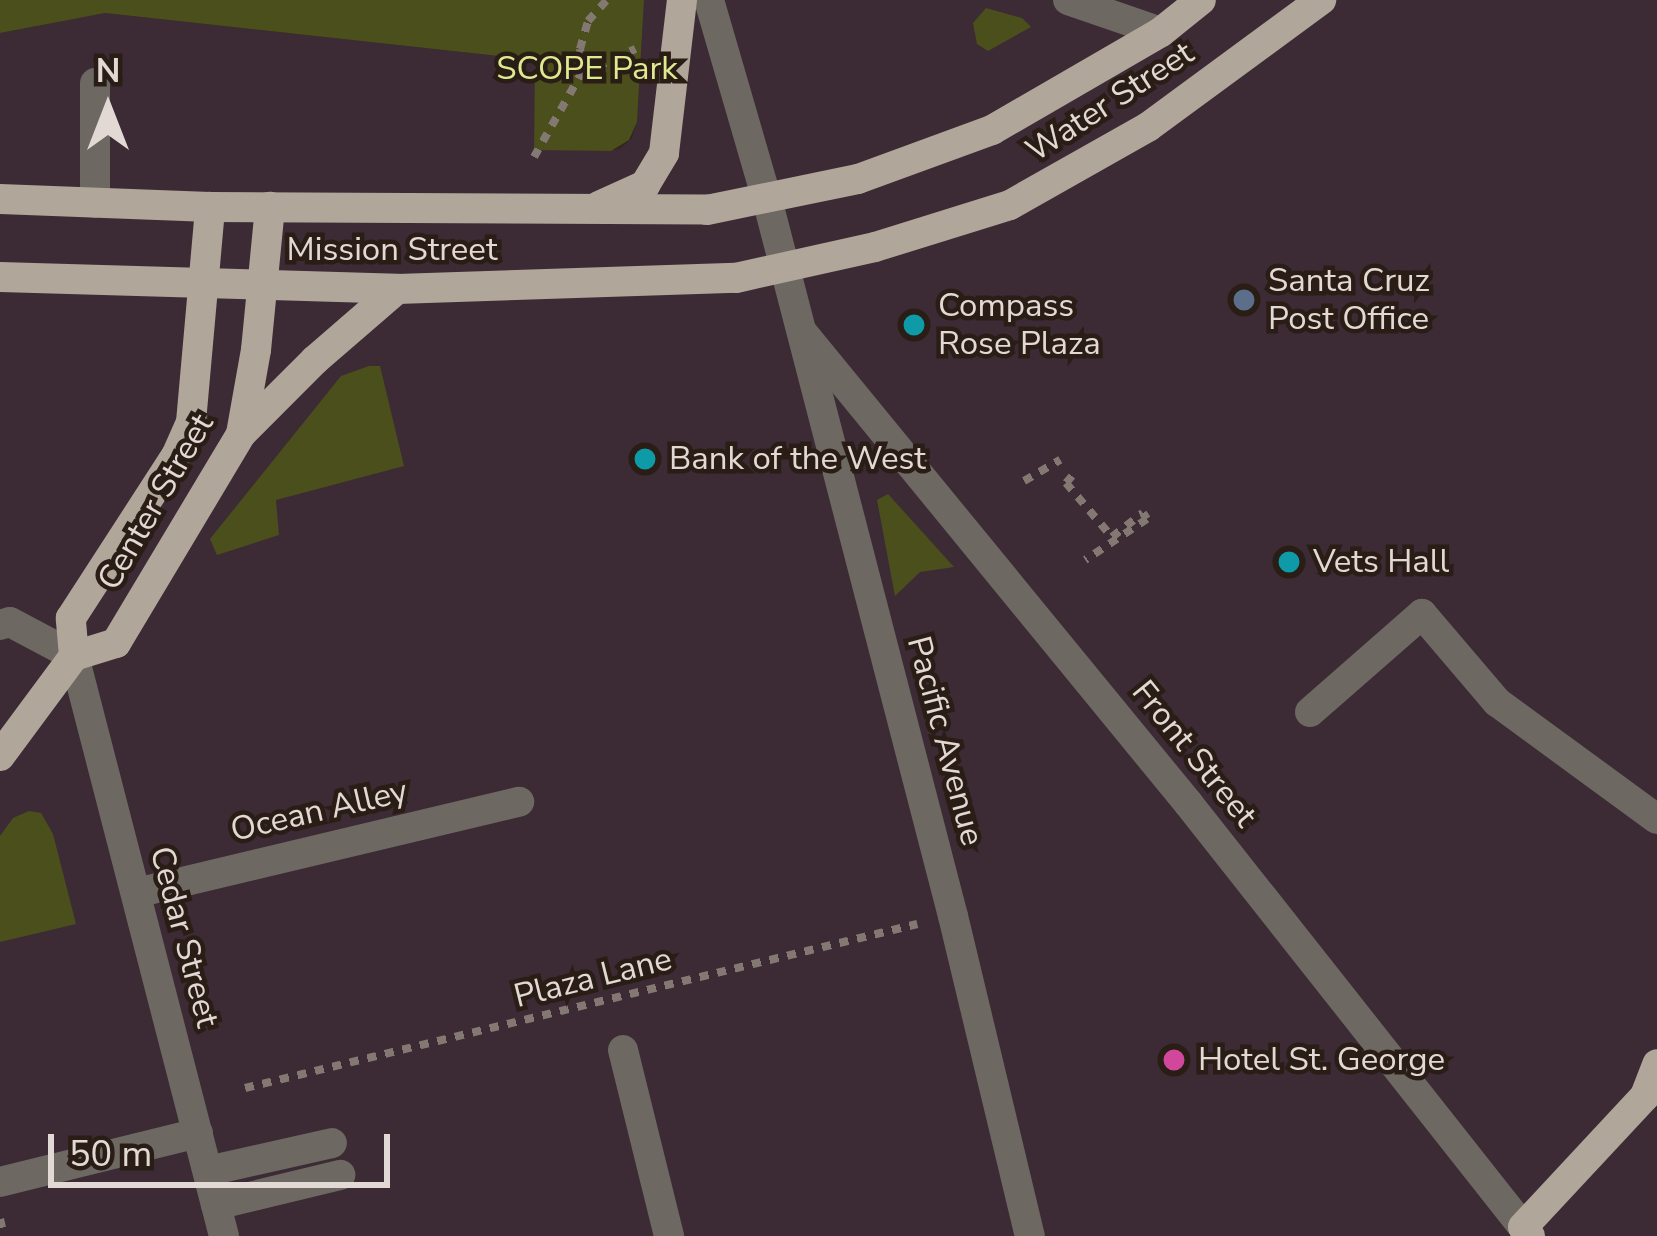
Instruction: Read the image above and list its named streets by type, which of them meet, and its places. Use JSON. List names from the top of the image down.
{
  "streets": {
    "main road": ["Water Street", "Mission Street", "Center Street"],
    "street": [
      "Pacific Avenue",
      "Front Street",
      "Ocean Alley",
      "Cedar Street"
    ],
    "path": ["Plaza Lane"]
  },
  "crossings": [
    ["Water Street", "Mission Street"],
    ["Water Street", "Pacific Avenue"],
    ["Mission Street", "Center Street"],
    ["Mission Street", "Pacific Avenue"],
    ["Center Street", "Cedar Street"],
    ["Pacific Avenue", "Front Street"],
    ["Pacific Avenue", "Plaza Lane"],
    ["Ocean Alley", "Cedar Street"]
  ],
  "parks": ["SCOPE Park"],
  "places": [
    "Santa Cruz Post Office",
    "Compass Rose Plaza",
    "Bank of the West",
    "Vets Hall",
    "Hotel St. George"
  ],
  "scale_bar": "50 m",
  "north": "top"
}
